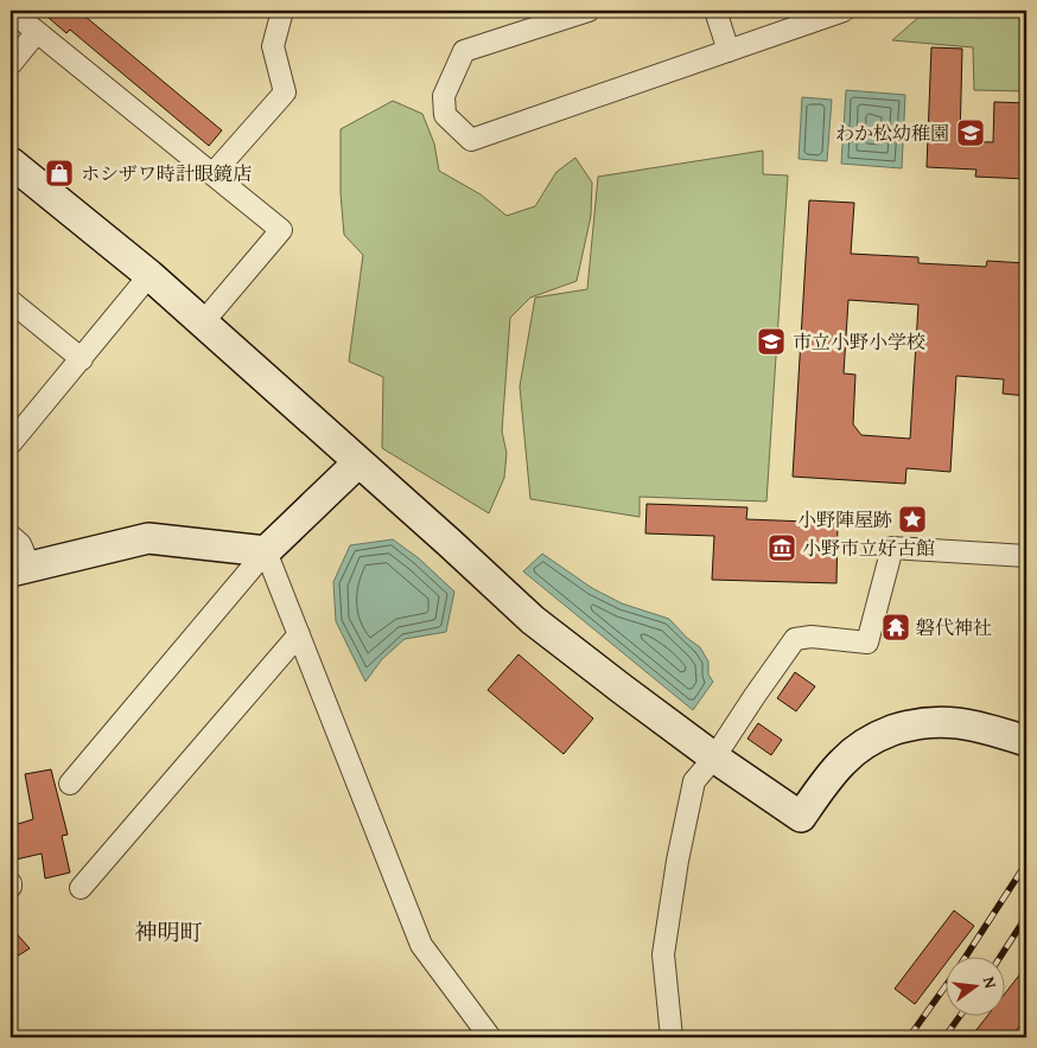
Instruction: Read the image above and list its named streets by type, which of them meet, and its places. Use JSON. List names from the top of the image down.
{
  "districts": ["神明町"],
  "places": {
    "school or university": ["わか松幼稚園", "市立小野小学校"],
    "shop": ["ホシザワ時計眼鏡店"],
    "place": ["小野陣屋跡"],
    "museum": ["小野市立好古館"],
    "temple": ["磐代神社"]
  },
  "north": "right"
}
